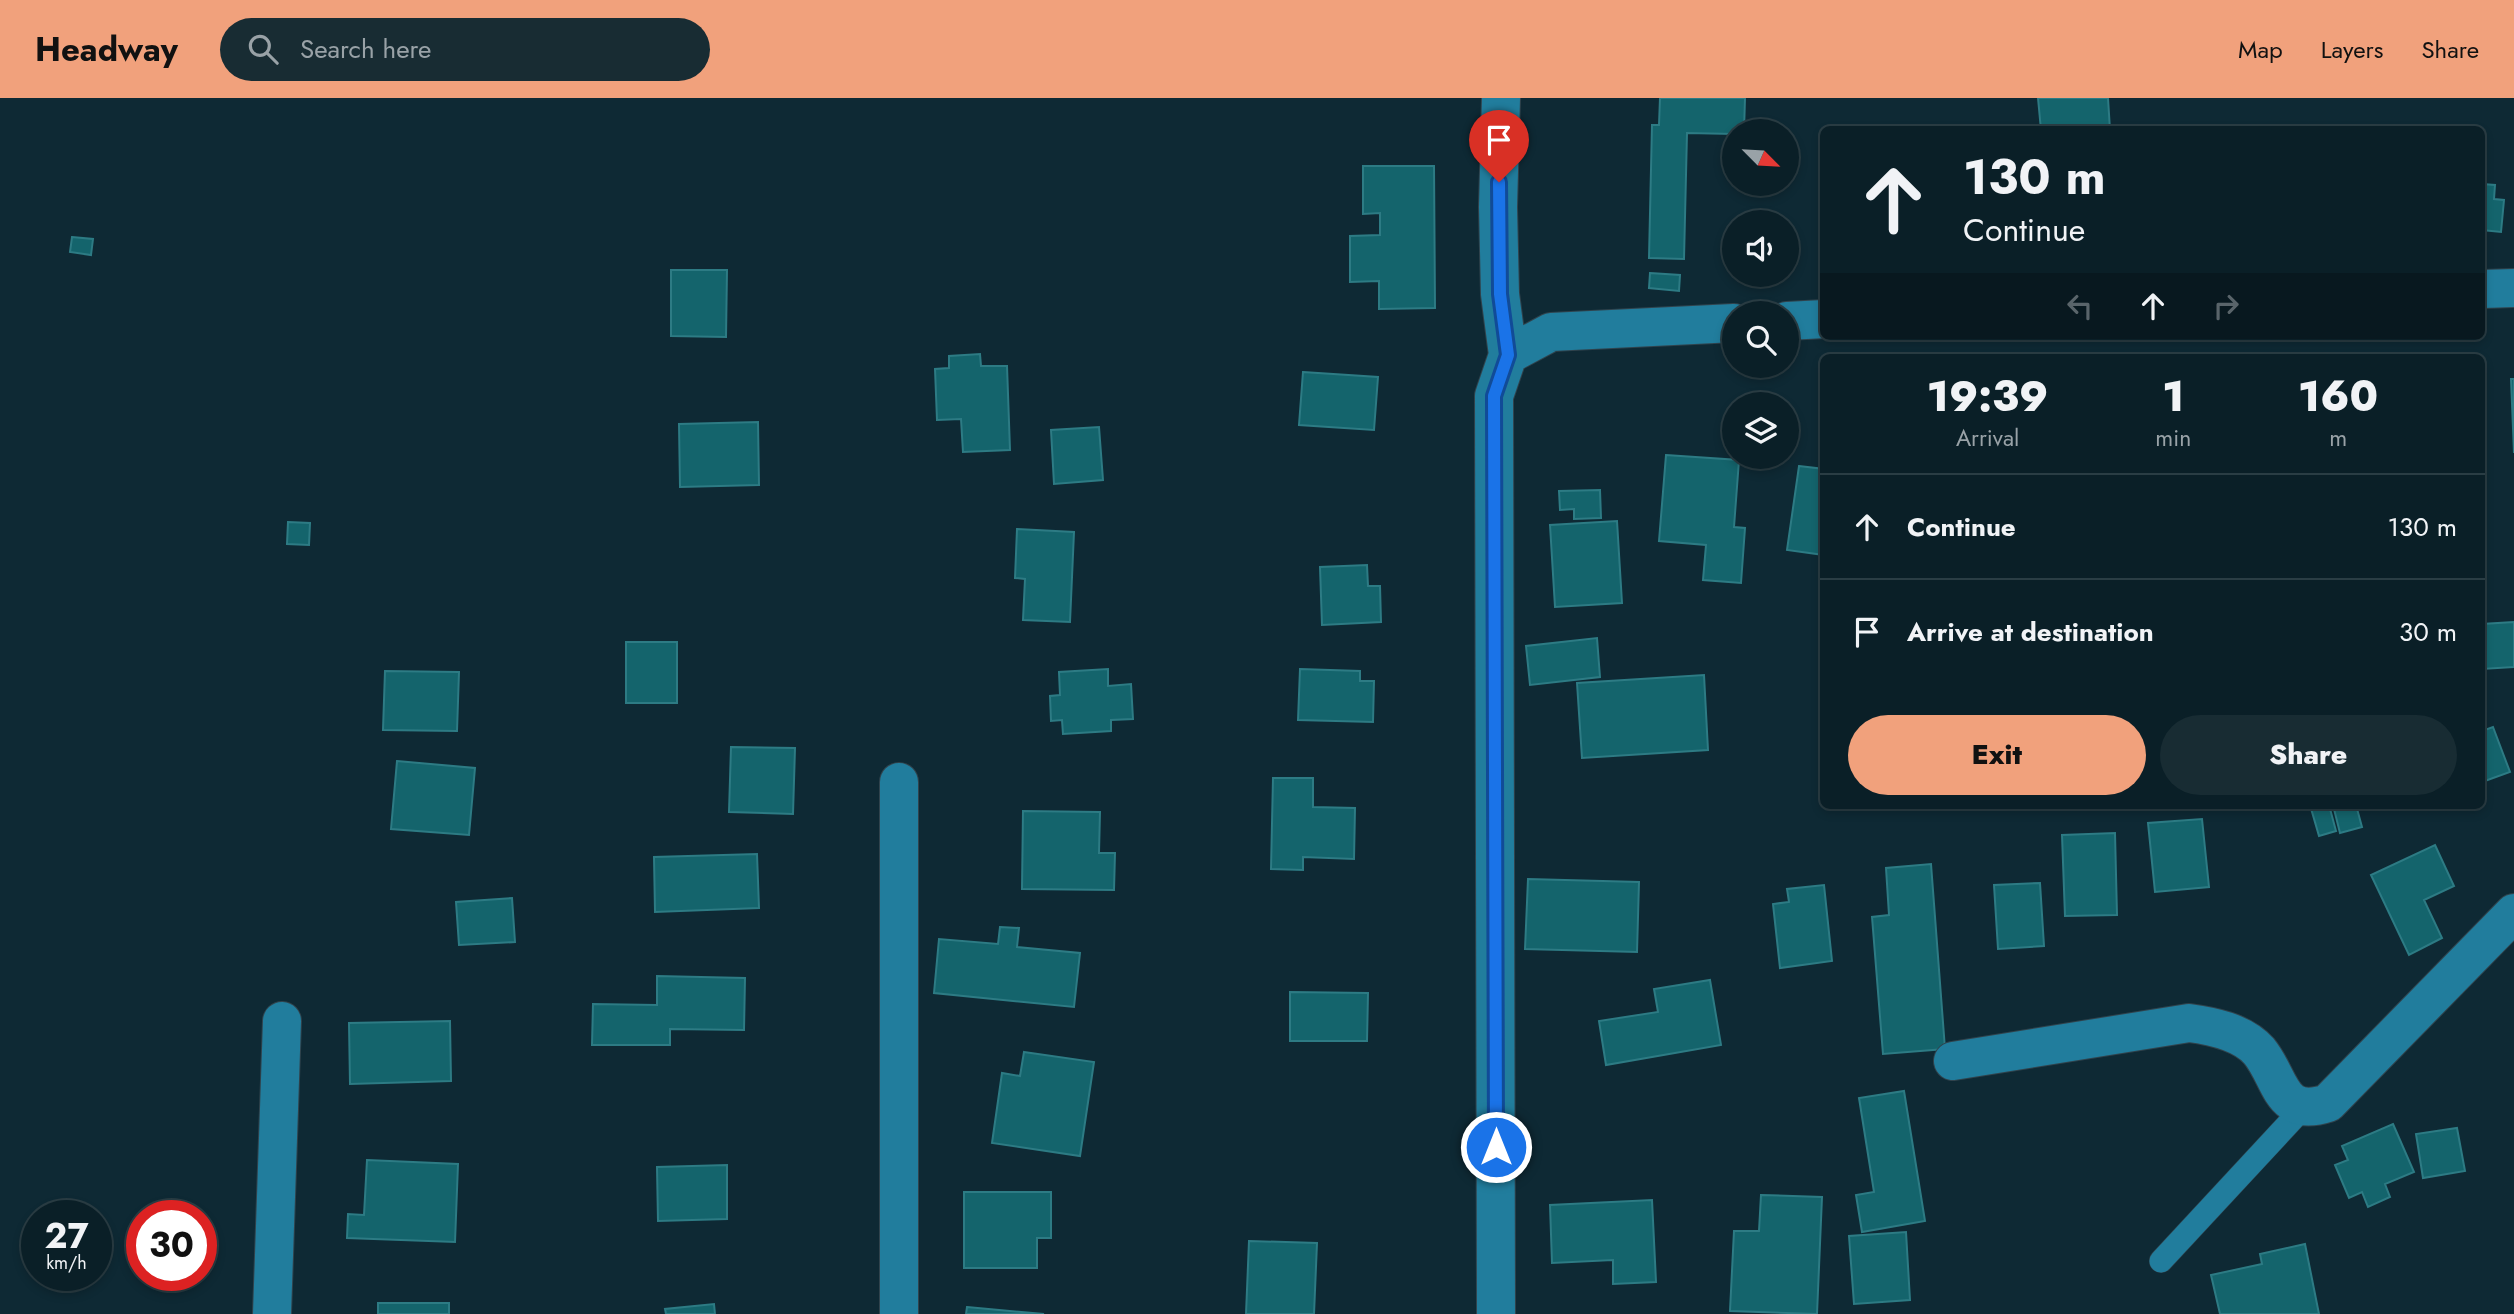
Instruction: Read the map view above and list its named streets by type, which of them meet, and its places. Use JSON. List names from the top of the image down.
{
  "north": "bottom right",
  "page": {
    "header": "Headway",
    "search": "Search here",
    "nav": ["Map", "Layers", "Share"],
    "turn": ["130 m", "Continue"],
    "eta": [
      "19:39",
      "Arrival",
      "1",
      "min",
      "160",
      "m"
    ],
    "list": [
      {
        "name": "Continue",
        "value": "130 m"
      },
      {
        "name": "Arrive at destination",
        "value": "30 m"
      }
    ],
    "buttons": ["Exit", "Share"],
    "speed": "27 km/h",
    "limit": "30"
  }
}
